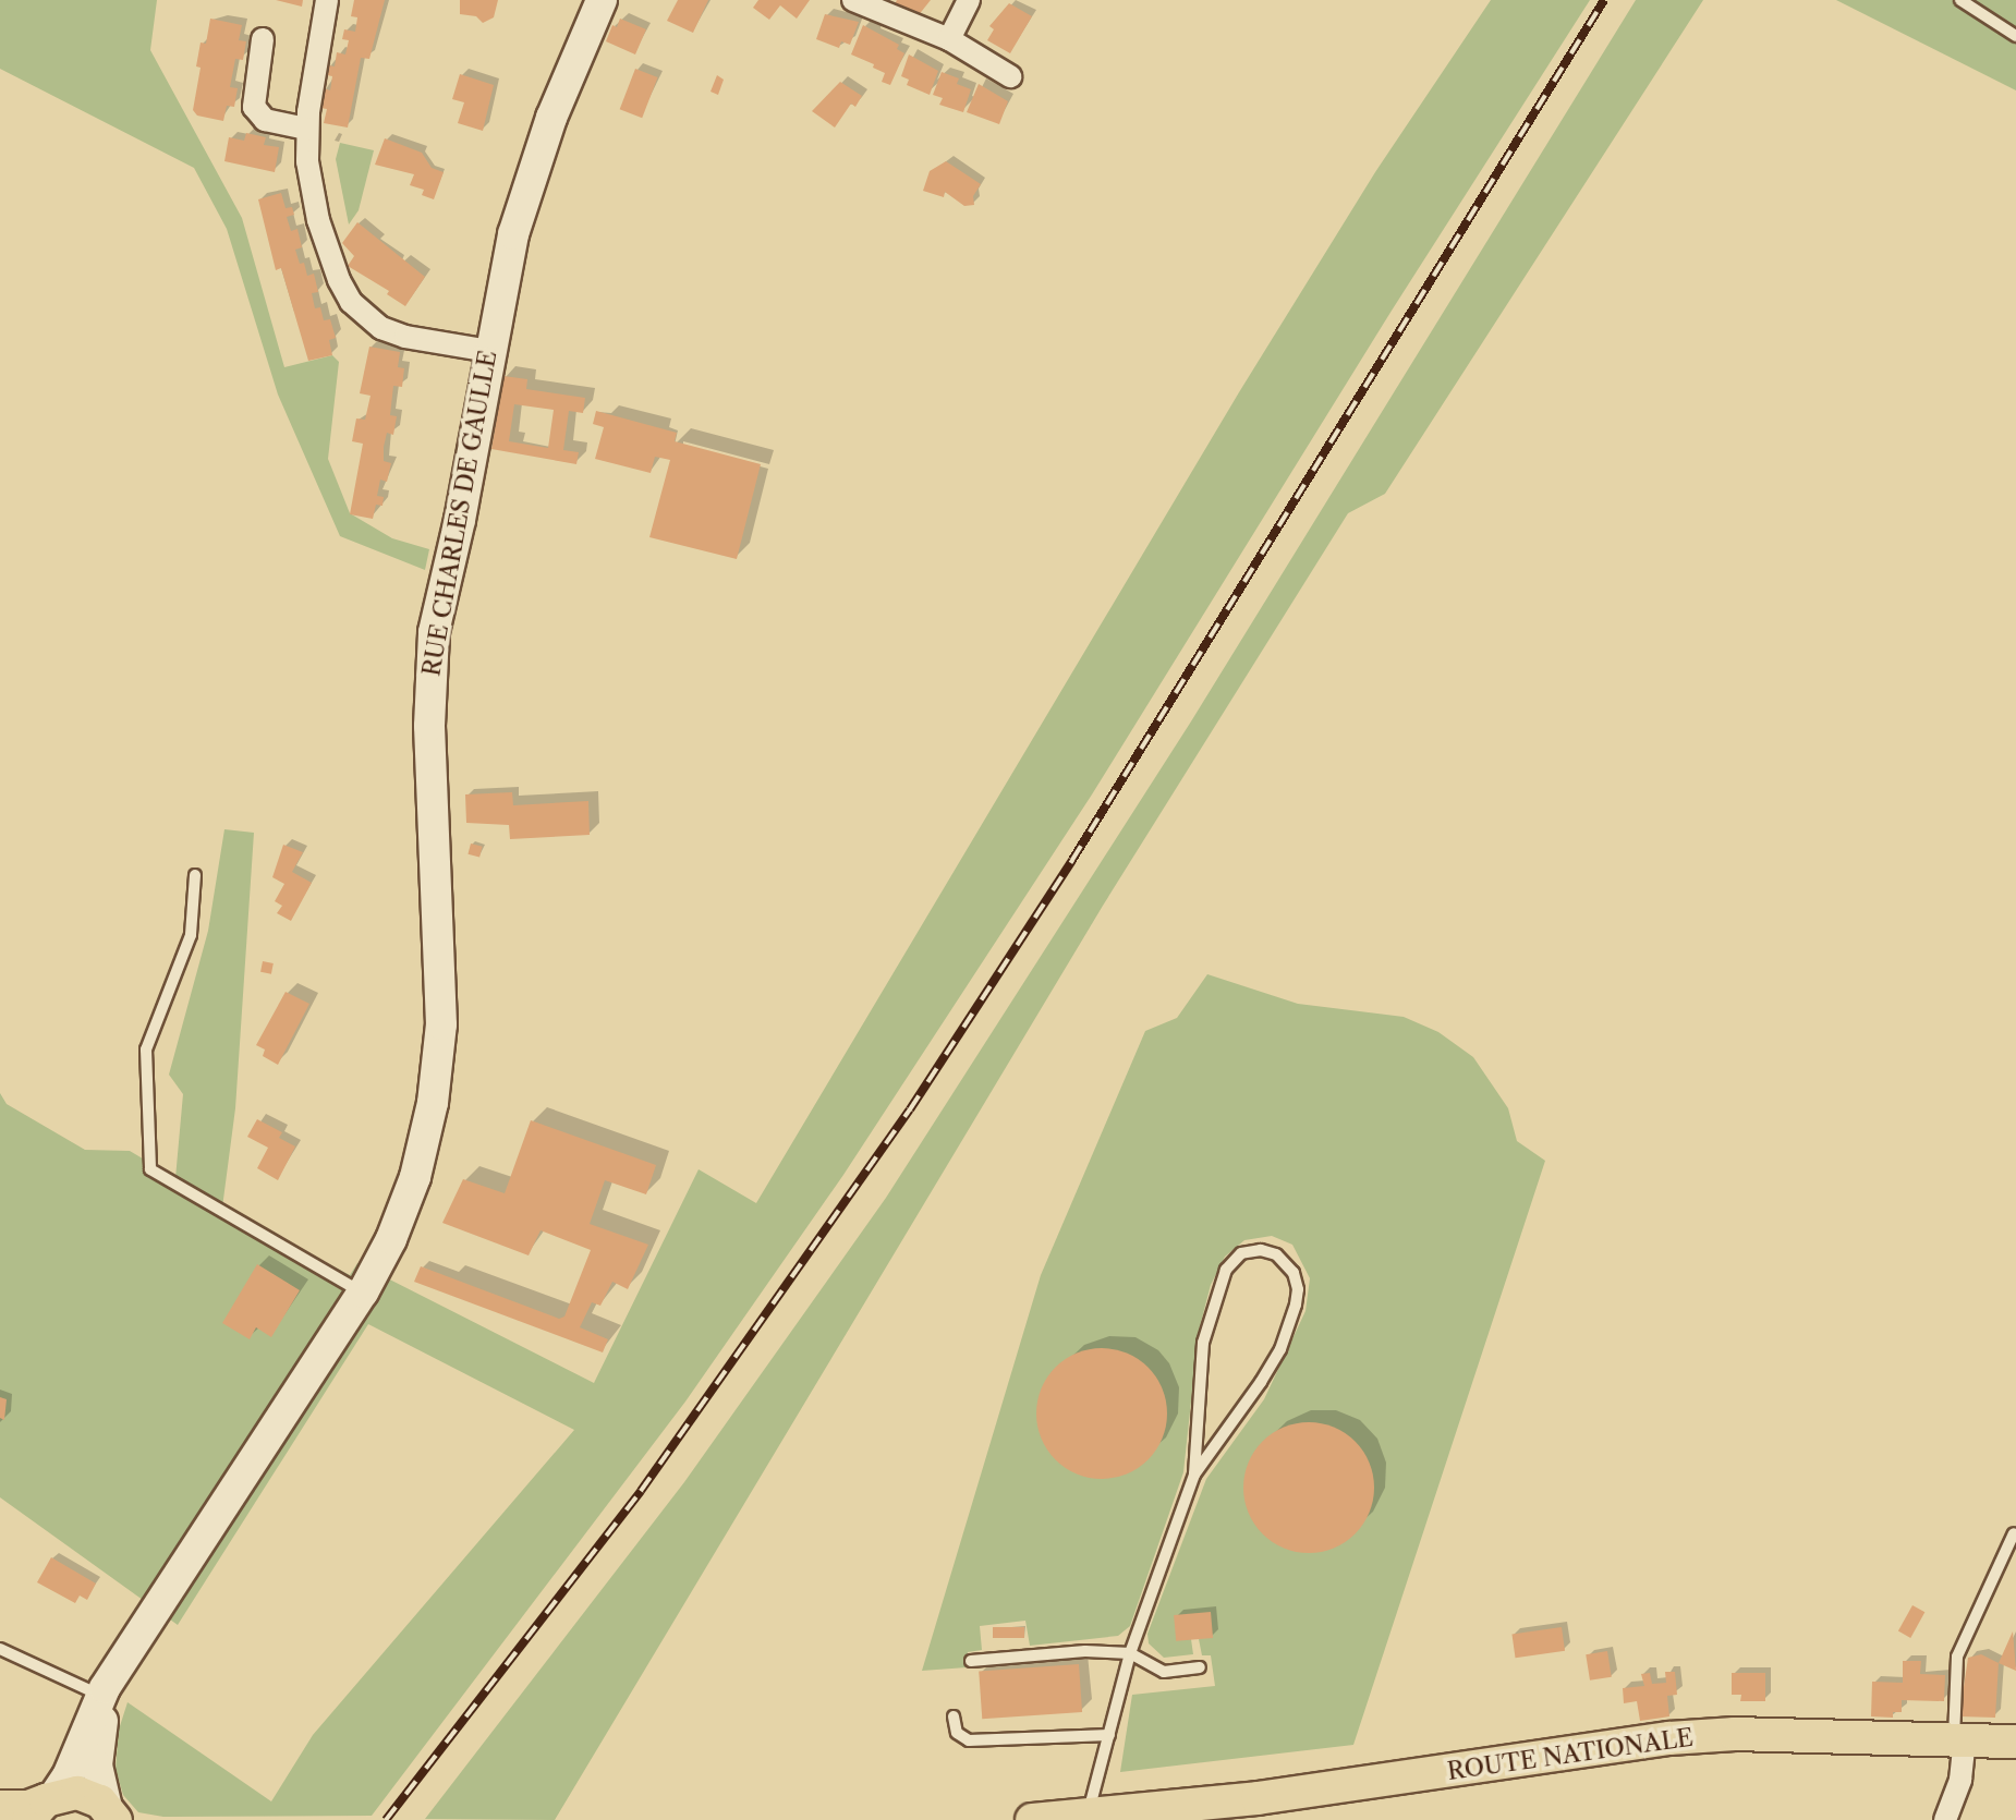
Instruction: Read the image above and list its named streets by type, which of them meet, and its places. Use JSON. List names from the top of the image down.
{
  "streets": {
    "main road": ["ROUTE NATIONALE"],
    "street": ["RUE CHARLES DE GAULLE"]
  }
}
